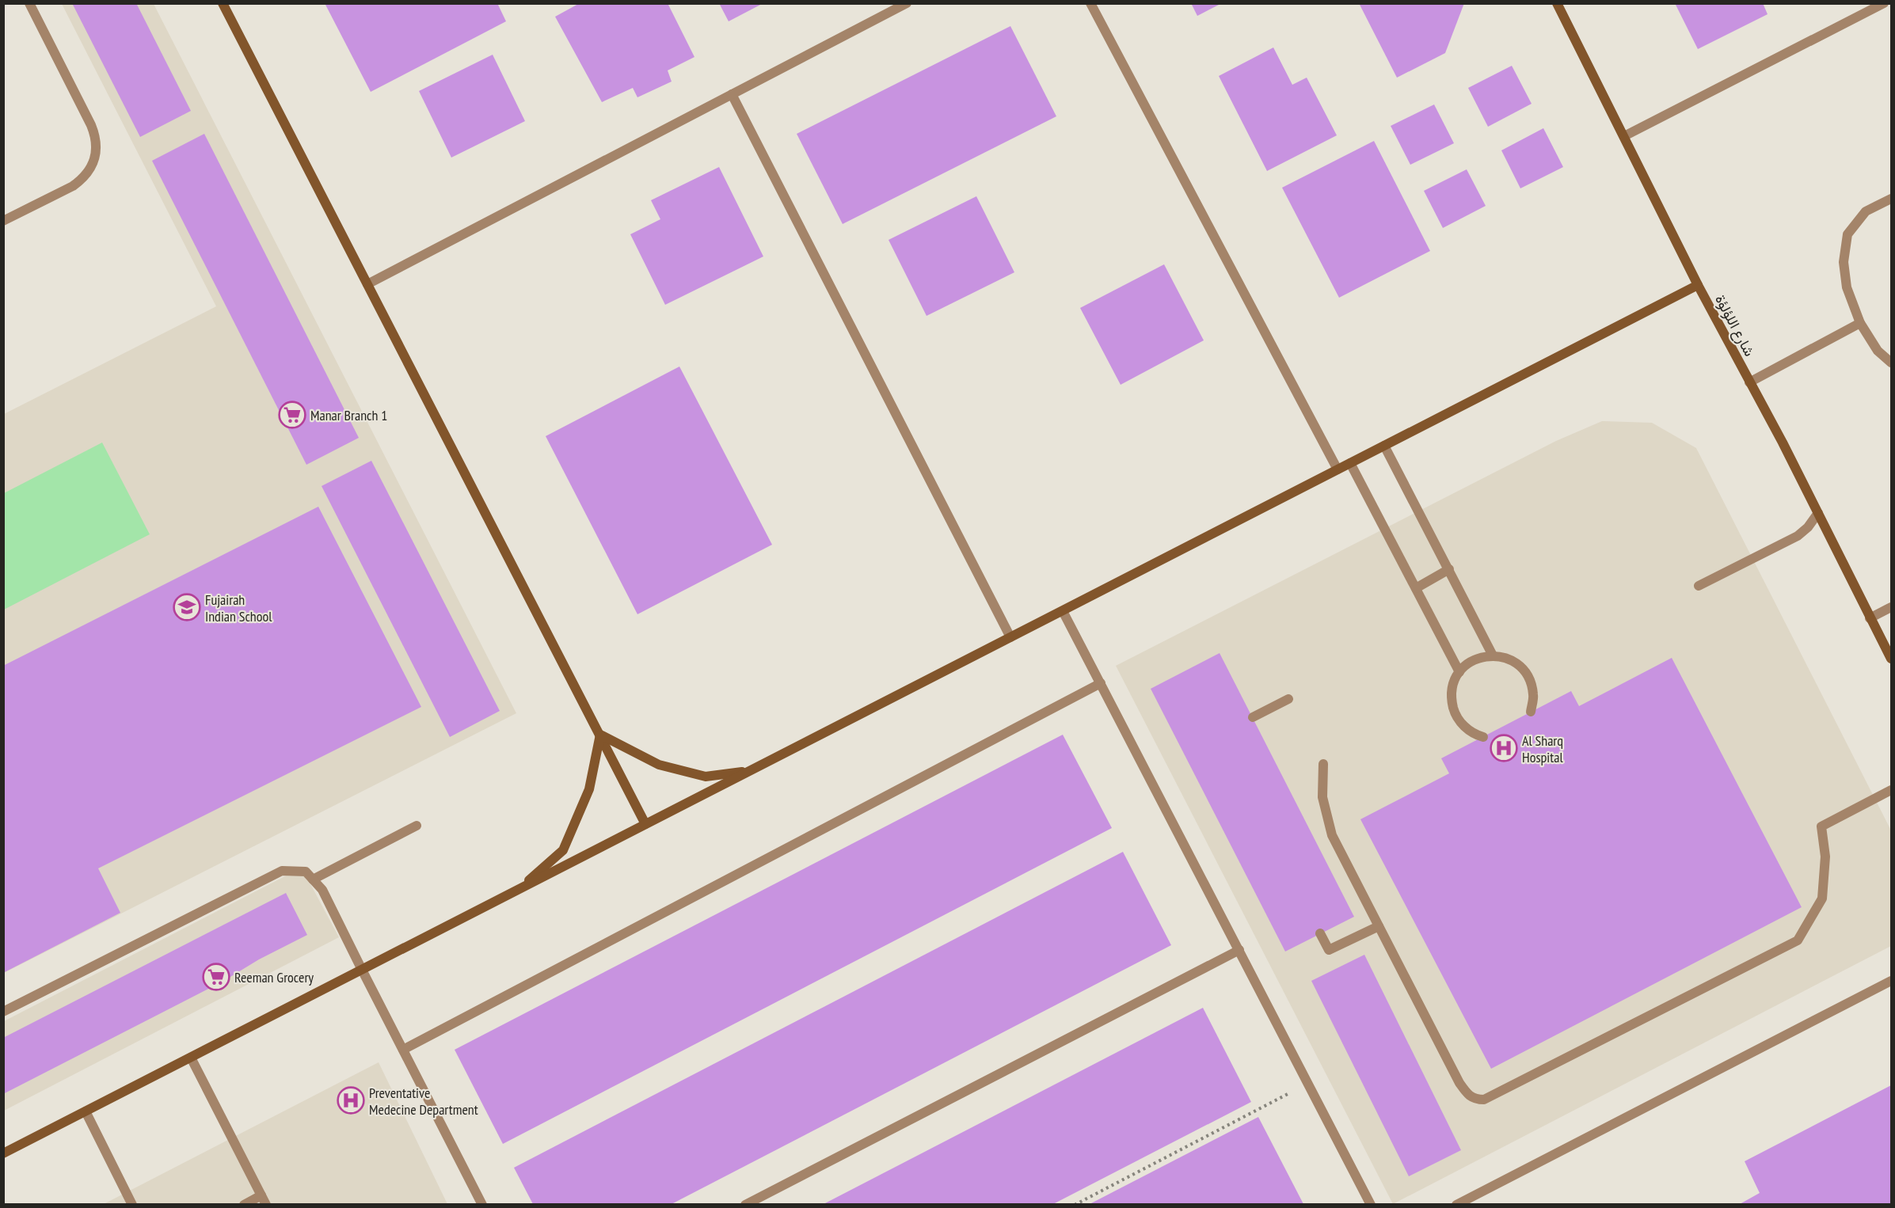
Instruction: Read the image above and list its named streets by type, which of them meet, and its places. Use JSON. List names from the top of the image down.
{
  "streets": {
    "street": ["شارع اللؤلؤة"]
  },
  "places": {
    "supermarket": ["Manar Branch 1", "Reeman Grocery"],
    "school or university": ["Fujairah Indian School"],
    "hospital": ["Al Sharq Hospital", "Preventative Medecine Department"]
  }
}
